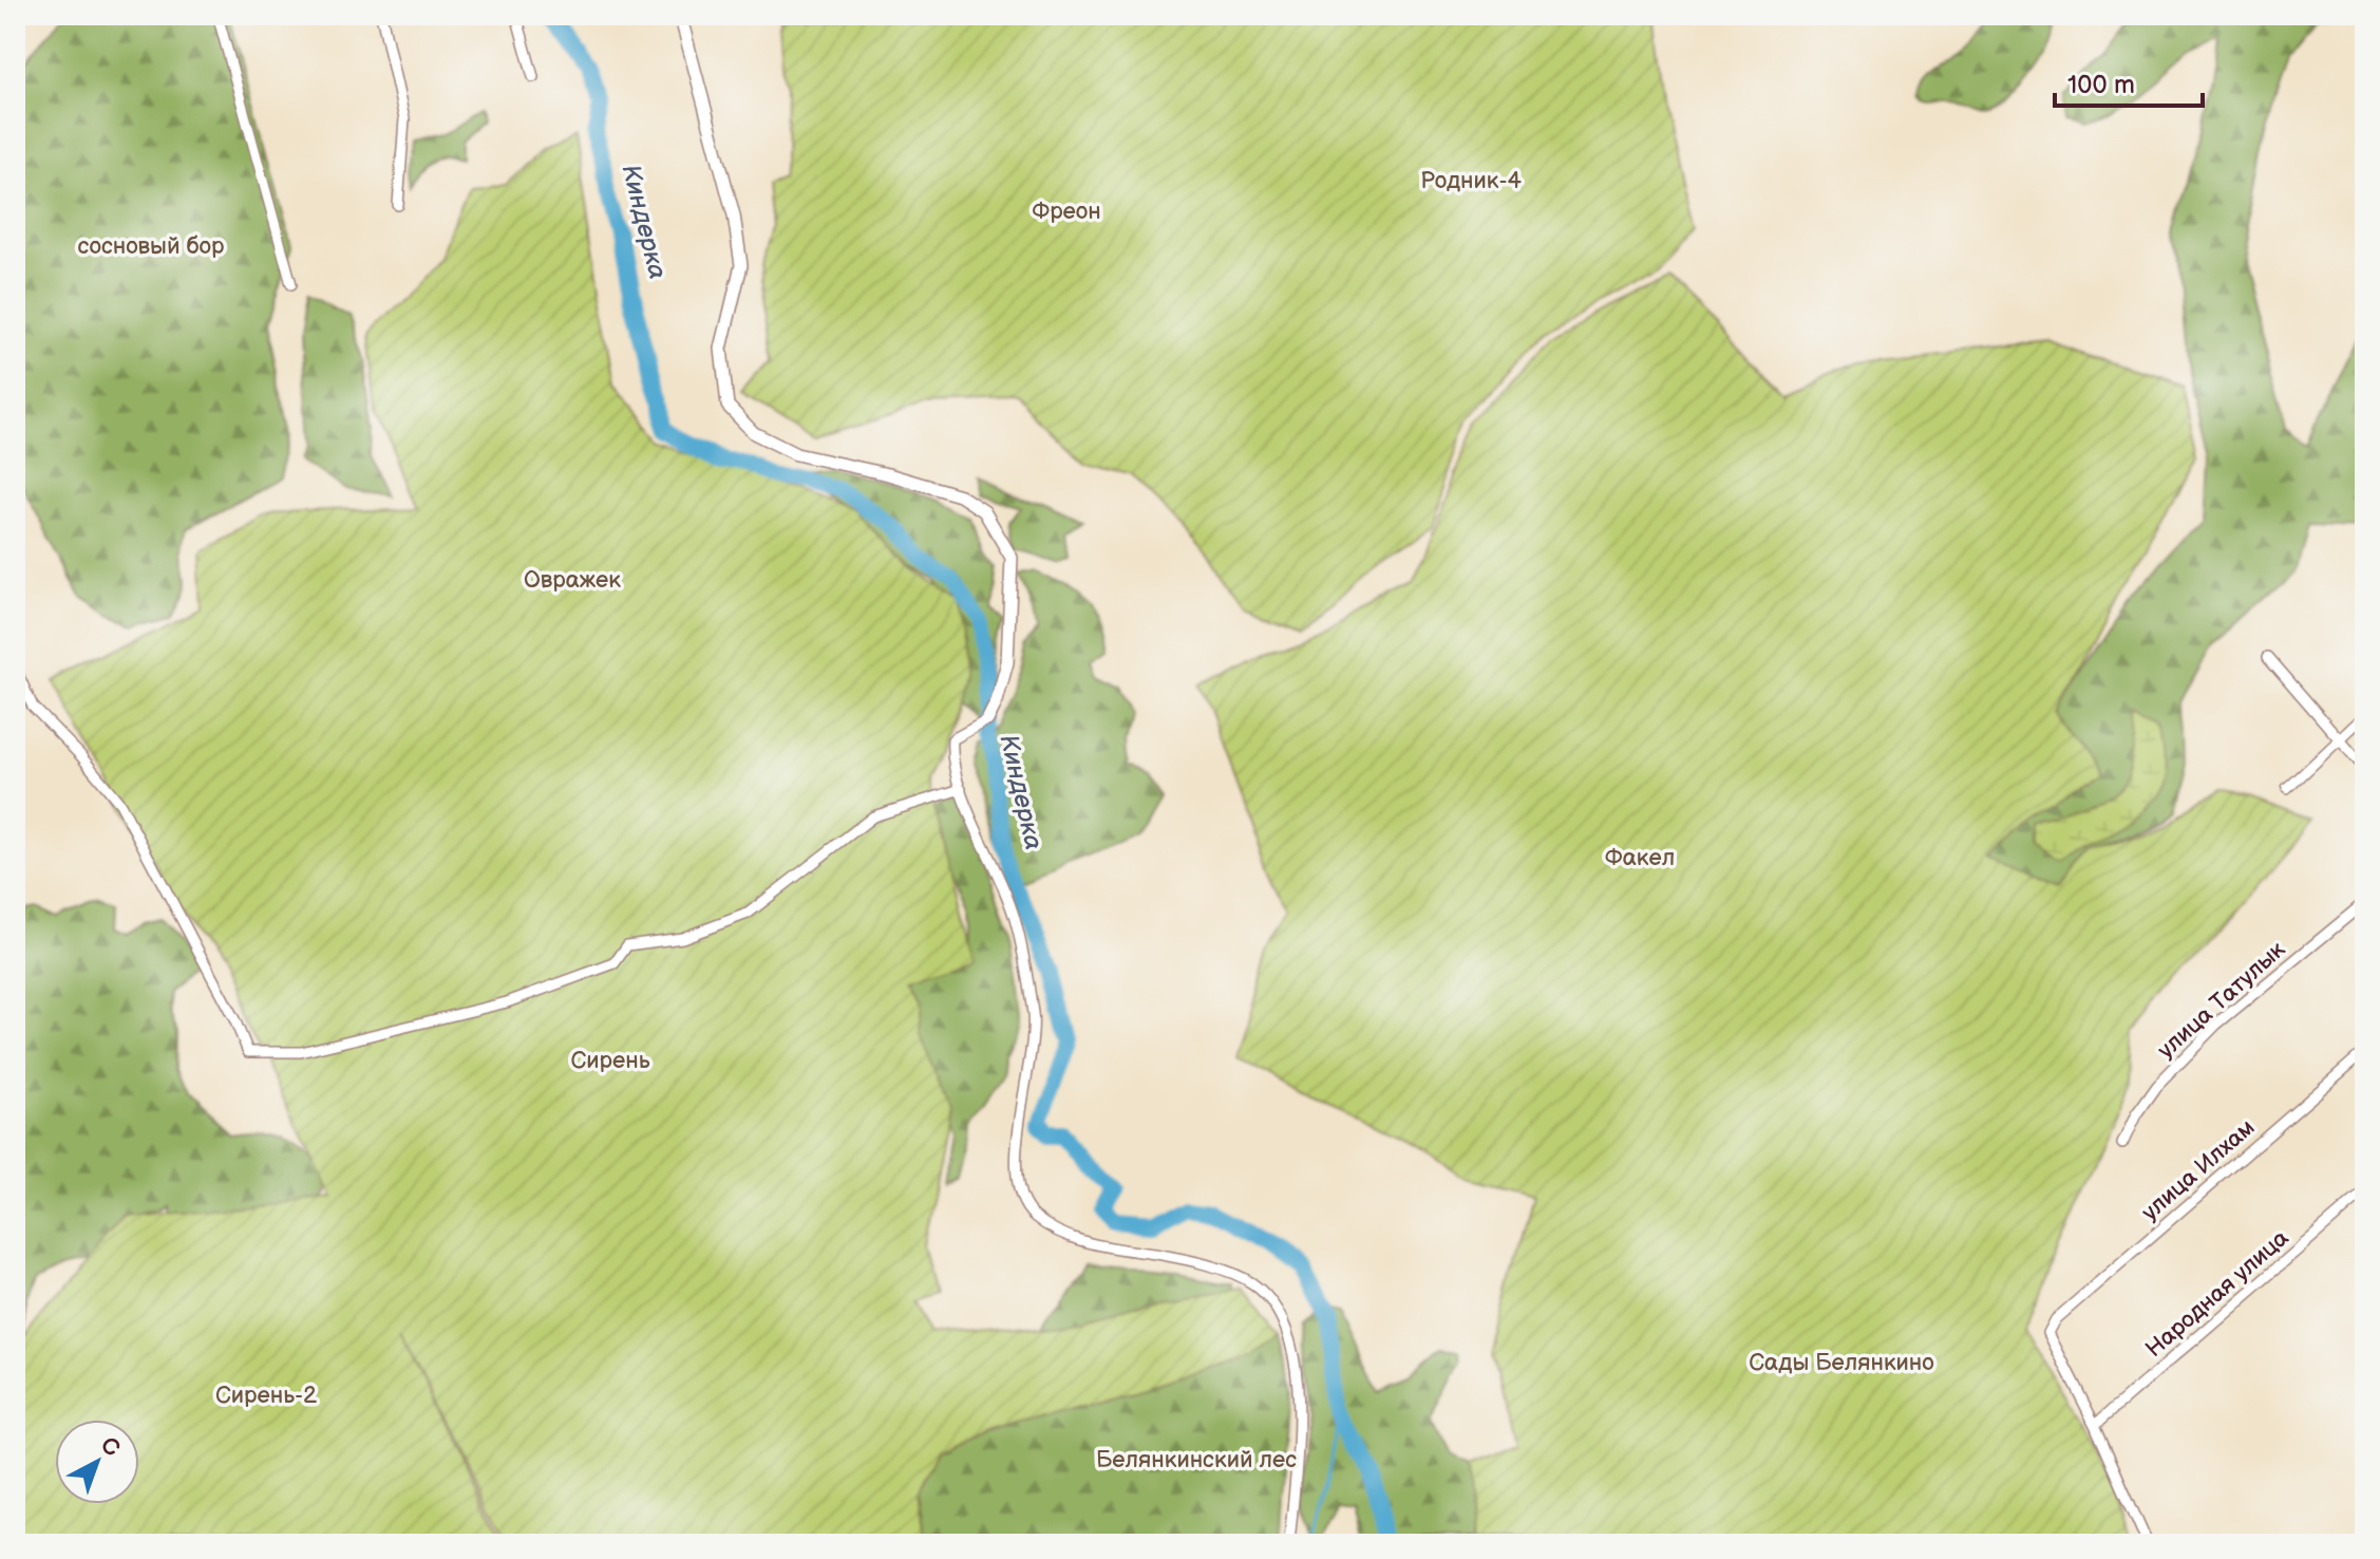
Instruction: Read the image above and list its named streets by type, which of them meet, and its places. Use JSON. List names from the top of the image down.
{
  "streets": {
    "street": ["улица Татулык", "улица Илхам", "Народная улица"]
  },
  "crossings": [
    ["улица Илхам", "Народная улица"]
  ],
  "water": ["Киндерка"],
  "parks": [
    "Родник-4",
    "Фреон",
    "сосновый бор",
    "Овражек",
    "Факел",
    "Сирень",
    "Сады Белянкино",
    "Сирень-2",
    "Белянкинский лес"
  ],
  "scale_bar": "100 m",
  "north": "top right"
}
